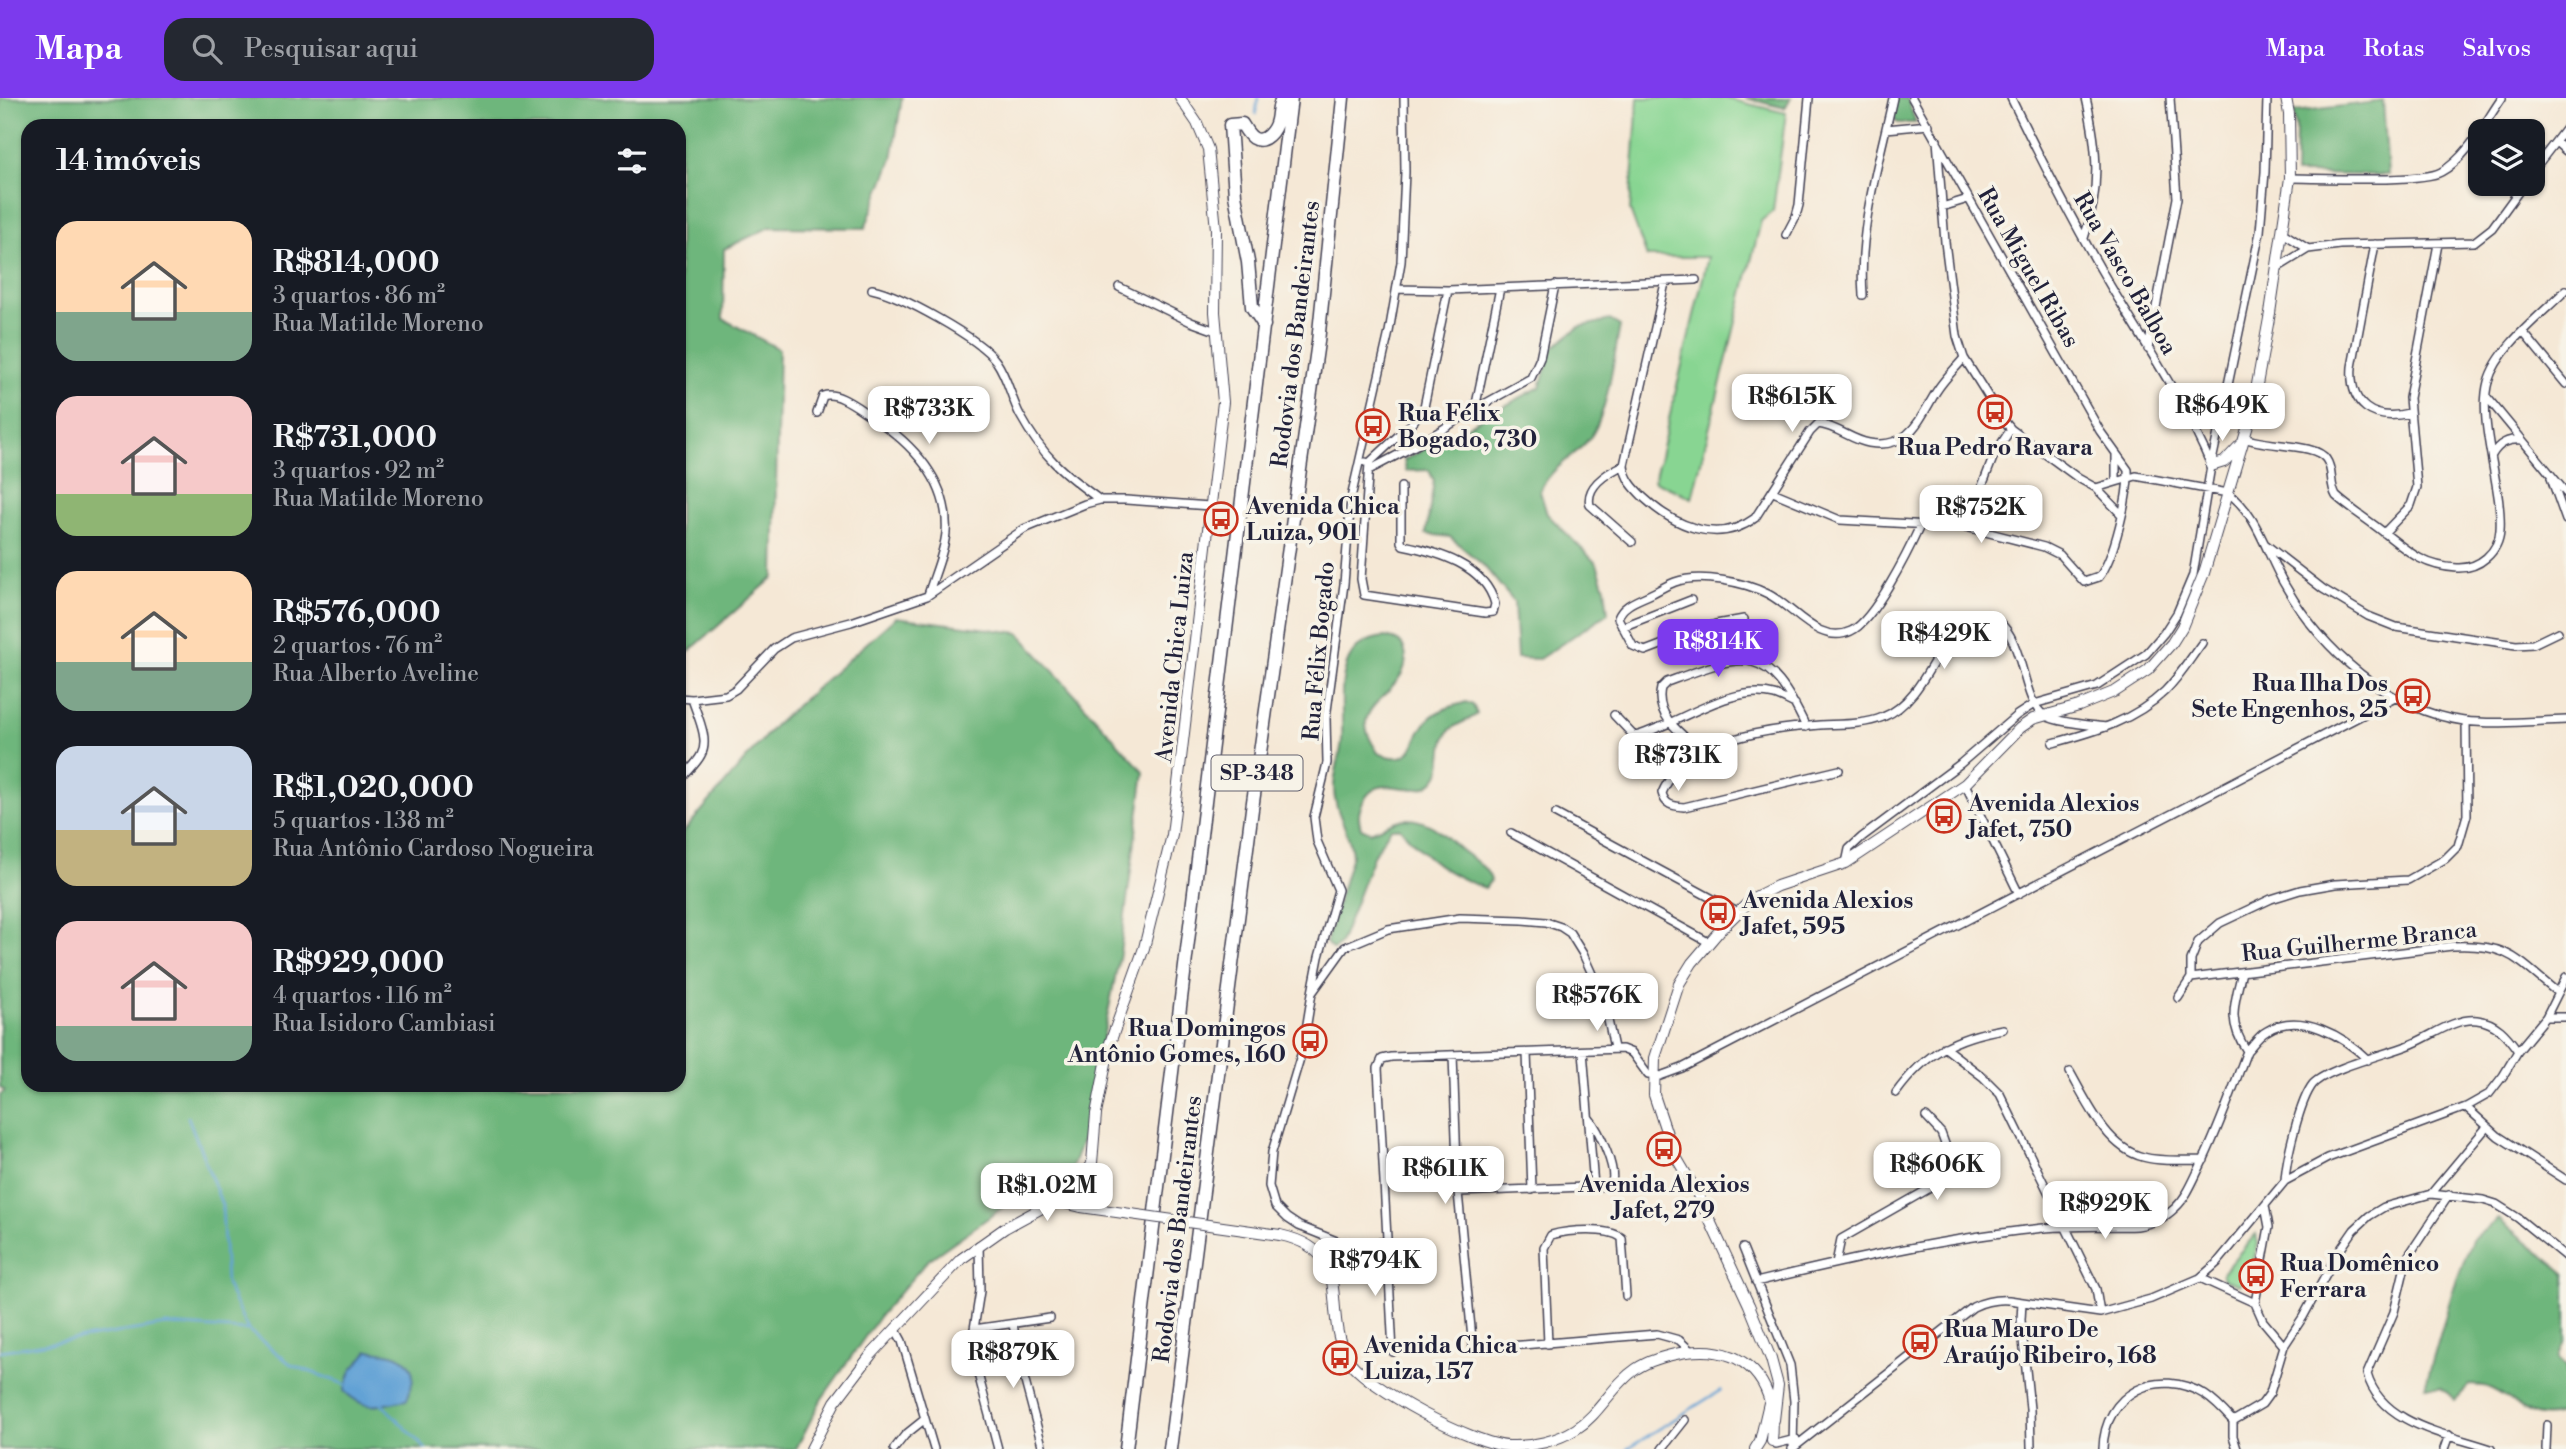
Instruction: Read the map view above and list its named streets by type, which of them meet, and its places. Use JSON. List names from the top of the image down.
{
  "streets": {
    "highway": ["Rodovia dos Bandeirantes", "SP-348"],
    "main road": ["Avenida Chica Luiza"],
    "street": [
      "Rua Miguel Ribas",
      "Rua Vasco Balboa",
      "Rua Félix Bogado",
      "Rua Guilherme Branca"
    ]
  },
  "places": {
    "bus stop": [
      "Rua Pedro Ravara",
      "Rua Félix Bogado, 730",
      "Avenida Chica Luiza, 901",
      "Rua Ilha Dos Sete Engenhos, 25",
      "Avenida Alexios Jafet, 750",
      "Avenida Alexios Jafet, 595",
      "Rua Domingos Antônio Gomes, 160",
      "Avenida Alexios Jafet, 279",
      "Rua Domênico Ferrara",
      "Rua Mauro De Araújo Ribeiro, 168",
      "Avenida Chica Luiza, 157"
    ]
  },
  "page": {
    "header": "Mapa",
    "search": "Pesquisar aqui",
    "nav": ["Mapa", "Rotas", "Salvos"],
    "heading": "14 imóveis",
    "list": [
      {
        "name": "R$814,000",
        "note": "3 quartos · 86 m² · Rua Matilde Moreno"
      },
      {
        "name": "R$731,000",
        "note": "3 quartos · 92 m² · Rua Matilde Moreno"
      },
      {
        "name": "R$576,000",
        "note": "2 quartos · 76 m² · Rua Alberto Aveline"
      },
      {
        "name": "R$1,020,000",
        "note": "5 quartos · 138 m² · Rua Antônio Cardoso Nogueira"
      },
      {
        "name": "R$929,000",
        "note": "4 quartos · 116 m² · Rua Isidoro Cambiasi"
      }
    ],
    "price": [
      "R$615K",
      "R$649K",
      "R$733K",
      "R$752K",
      "R$429K",
      "R$814K",
      "R$731K",
      "R$576K",
      "R$606K",
      "R$611K",
      "R$1.02M",
      "R$929K",
      "R$794K",
      "R$879K"
    ]
  }
}
